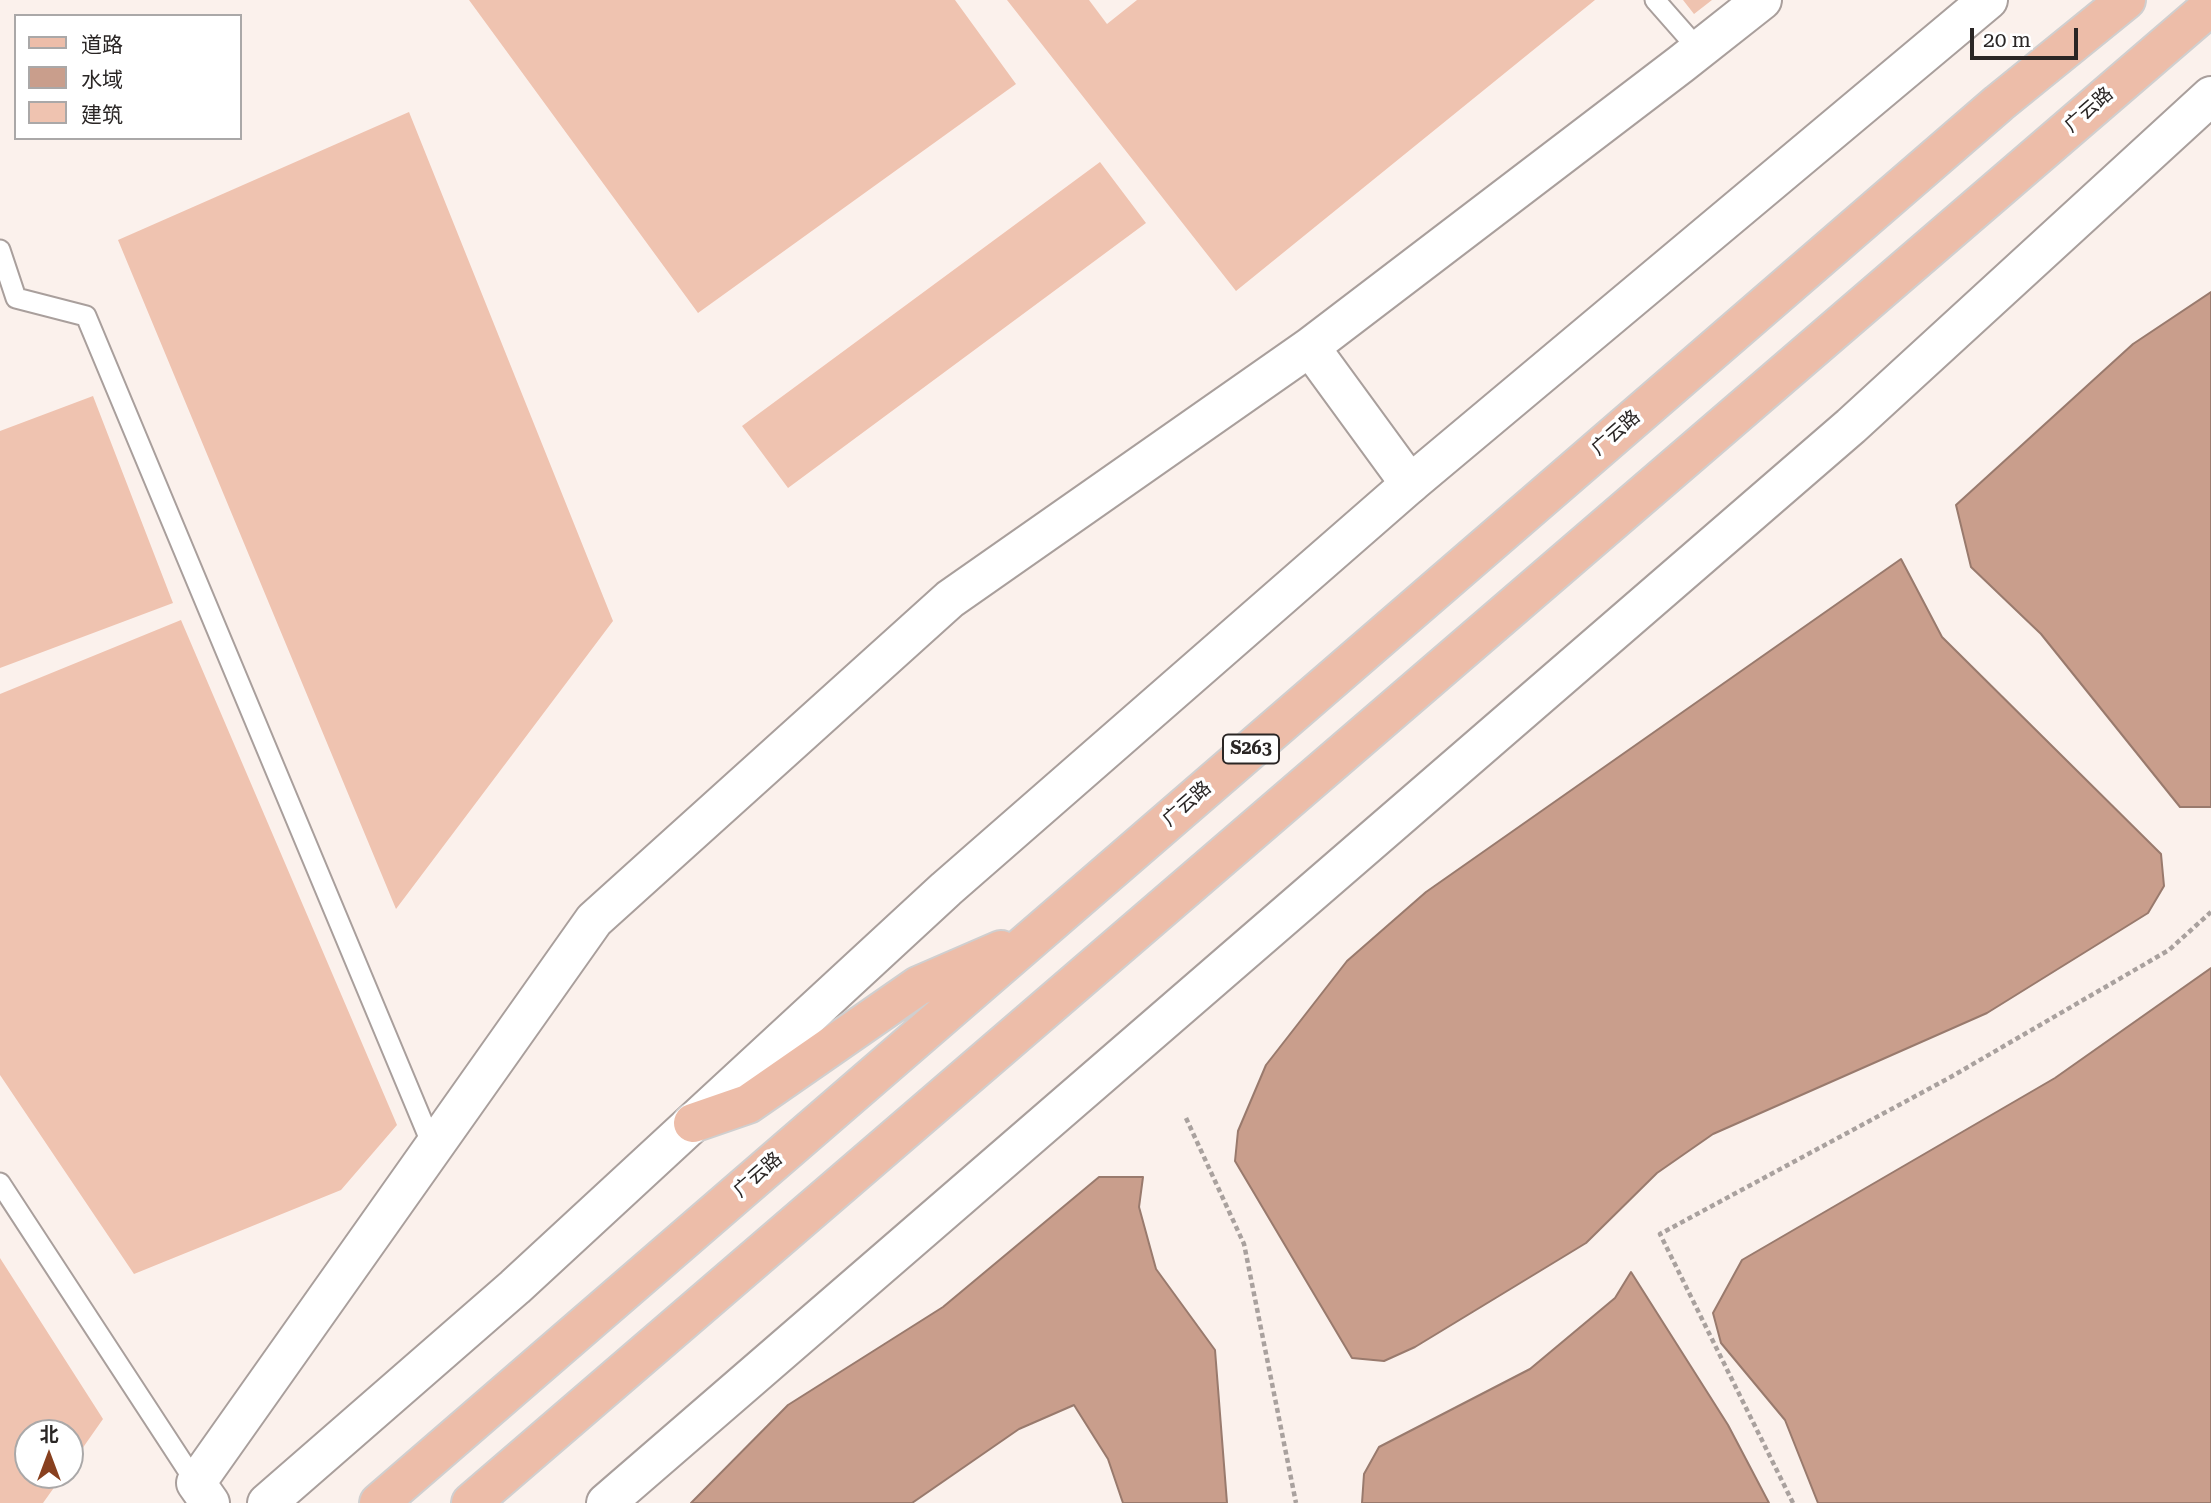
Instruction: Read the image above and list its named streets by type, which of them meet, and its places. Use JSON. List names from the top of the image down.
{
  "streets": {
    "main road": ["广云路", "S263"]
  },
  "legend": ["道路", "水域", "建筑"],
  "scale_bar": "20 m",
  "north": "top"
}
